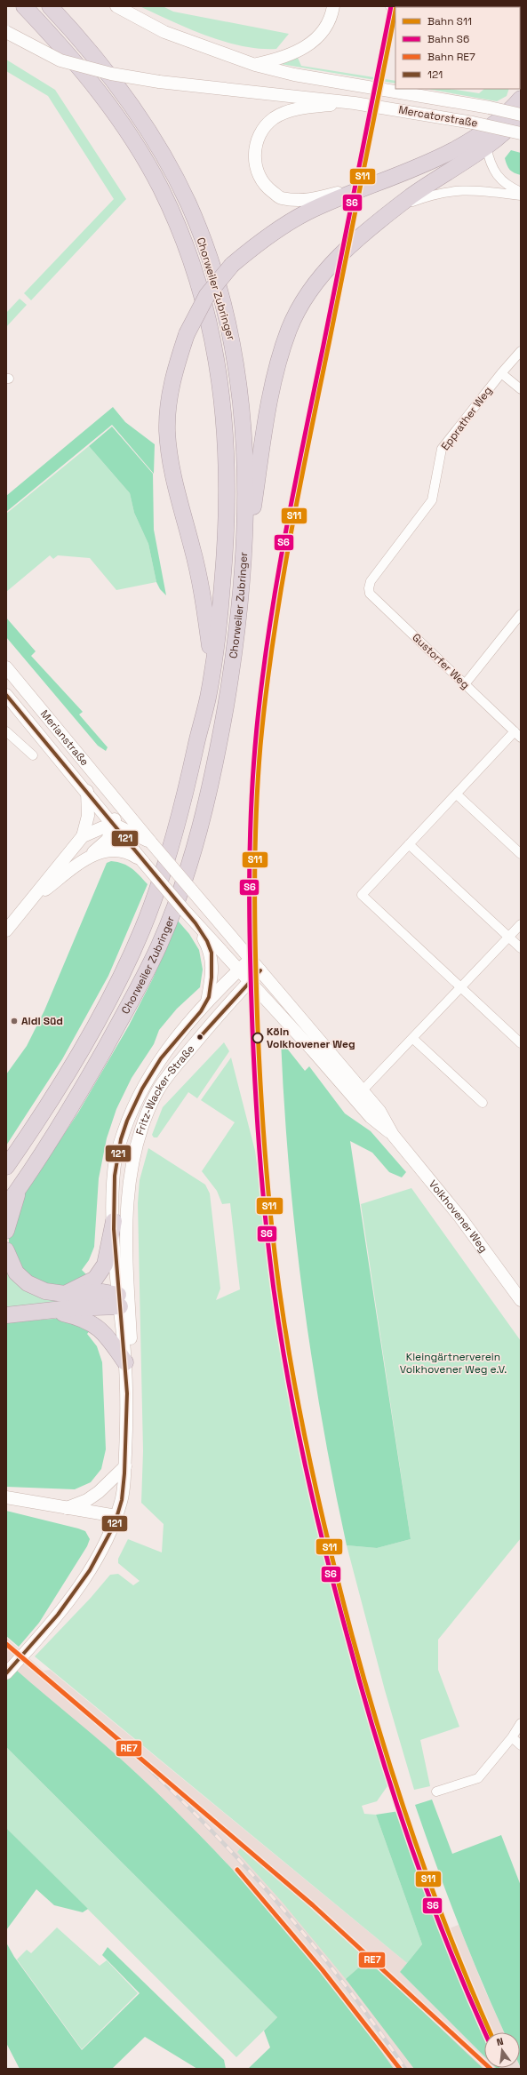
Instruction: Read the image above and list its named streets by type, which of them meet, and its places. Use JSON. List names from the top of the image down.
{
  "streets": {
    "highway": ["Chorweiler Zubringer"],
    "street": [
      "Mercatorstraße",
      "Epprather Weg",
      "Gustorfer Weg",
      "Merianstraße",
      "Fritz-Wacker-Straße",
      "Volkhovener Weg"
    ]
  },
  "crossings": [
    ["Epprather Weg", "Gustorfer Weg"],
    ["Merianstraße", "Volkhovener Weg"],
    ["Fritz-Wacker-Straße", "Volkhovener Weg"]
  ],
  "parks": ["Kleingärtnerverein Volkhovener Weg e.V."],
  "places": ["Aldi Süd", "Köln Volkhovener Weg"],
  "lines": [
    "rail line S11",
    "rail line S6",
    "transit line 121",
    "rail line RE7"
  ],
  "legend": [
    "Bahn S11",
    "Bahn S6",
    "Bahn RE7",
    "121"
  ],
  "north": "top"
}
